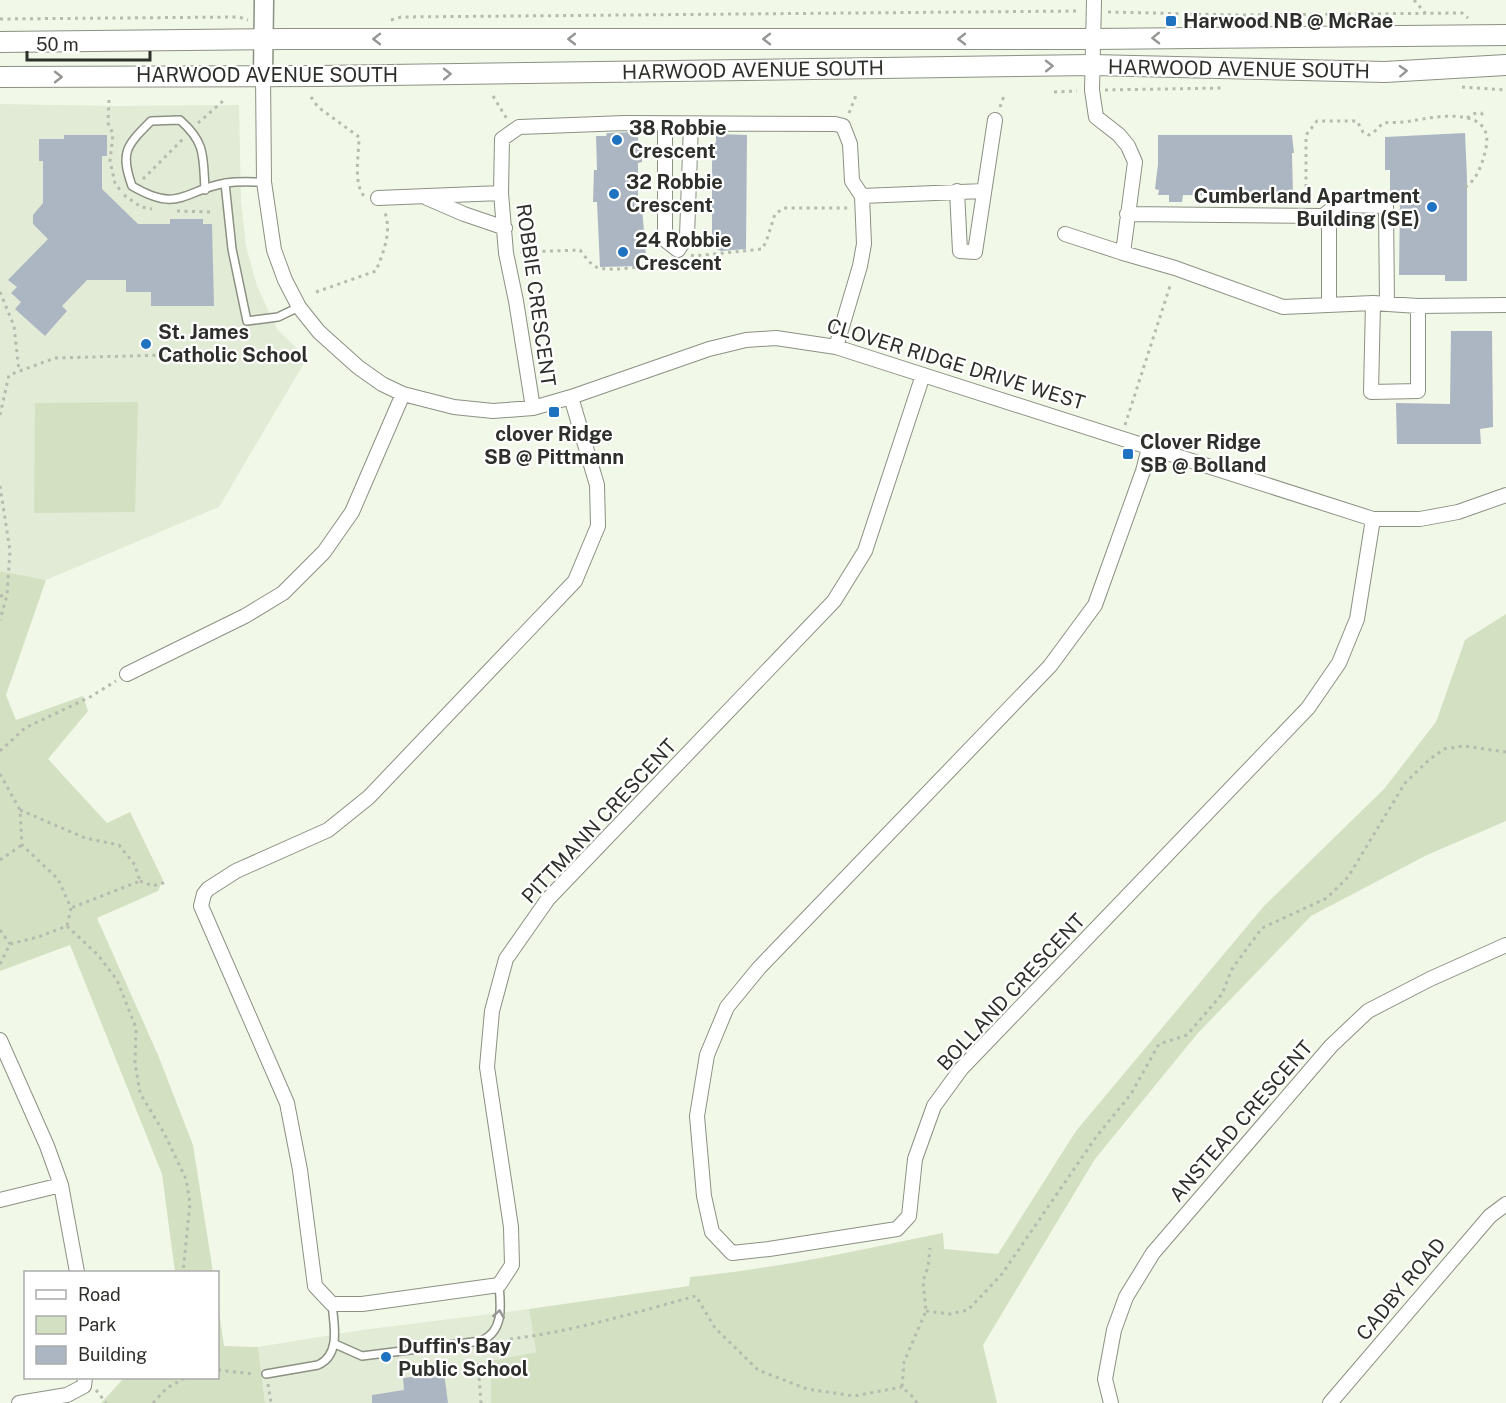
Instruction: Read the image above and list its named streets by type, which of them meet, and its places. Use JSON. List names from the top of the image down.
{
  "streets": {
    "main road": ["HARWOOD AVENUE SOUTH"],
    "street": [
      "ROBBIE CRESCENT",
      "CLOVER RIDGE DRIVE WEST",
      "PITTMANN CRESCENT",
      "BOLLAND CRESCENT",
      "ANSTEAD CRESCENT",
      "CADBY ROAD"
    ]
  },
  "crossings": [
    ["HARWOOD AVENUE SOUTH", "CLOVER RIDGE DRIVE WEST"],
    ["ROBBIE CRESCENT", "CLOVER RIDGE DRIVE WEST"],
    ["CLOVER RIDGE DRIVE WEST", "PITTMANN CRESCENT"],
    ["CLOVER RIDGE DRIVE WEST", "BOLLAND CRESCENT"]
  ],
  "places": {
    "transit": ["Harwood NB @ McRae", "clover Ridge SB @ Pittmann", "Clover Ridge SB @ Bolland"],
    "other": [
      "38 Robbie Crescent",
      "32 Robbie Crescent",
      "Cumberland Apartment Building (SE)",
      "24 Robbie Crescent",
      "St. James Catholic School",
      "Duffin's Bay Public School"
    ]
  },
  "legend": ["Road", "Park", "Building"],
  "scale_bar": "50 m"
}
